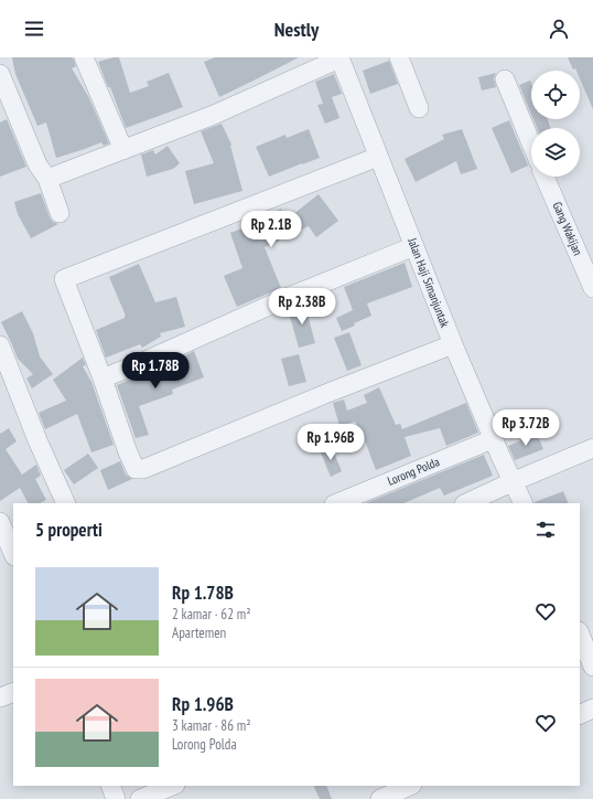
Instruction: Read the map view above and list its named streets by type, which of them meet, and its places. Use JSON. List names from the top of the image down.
{
  "streets": {
    "street": ["Gang Wakijan", "Jalan Haji Simanjuntak", "Lorong Polda"]
  },
  "crossings": [
    ["Jalan Haji Simanjuntak", "Lorong Polda"]
  ],
  "page": {
    "header": "Nestly",
    "price": [
      "Rp 2.1B",
      "Rp 2.38B",
      "Rp 1.78B",
      "Rp 3.72B",
      "Rp 1.96B"
    ],
    "heading": "5 properti",
    "list": [
      {
        "name": "Rp 1.78B",
        "note": "2 kamar · 62 m² · Apartemen"
      },
      {
        "name": "Rp 1.96B",
        "note": "3 kamar · 86 m² · Lorong Polda"
      }
    ]
  }
}
